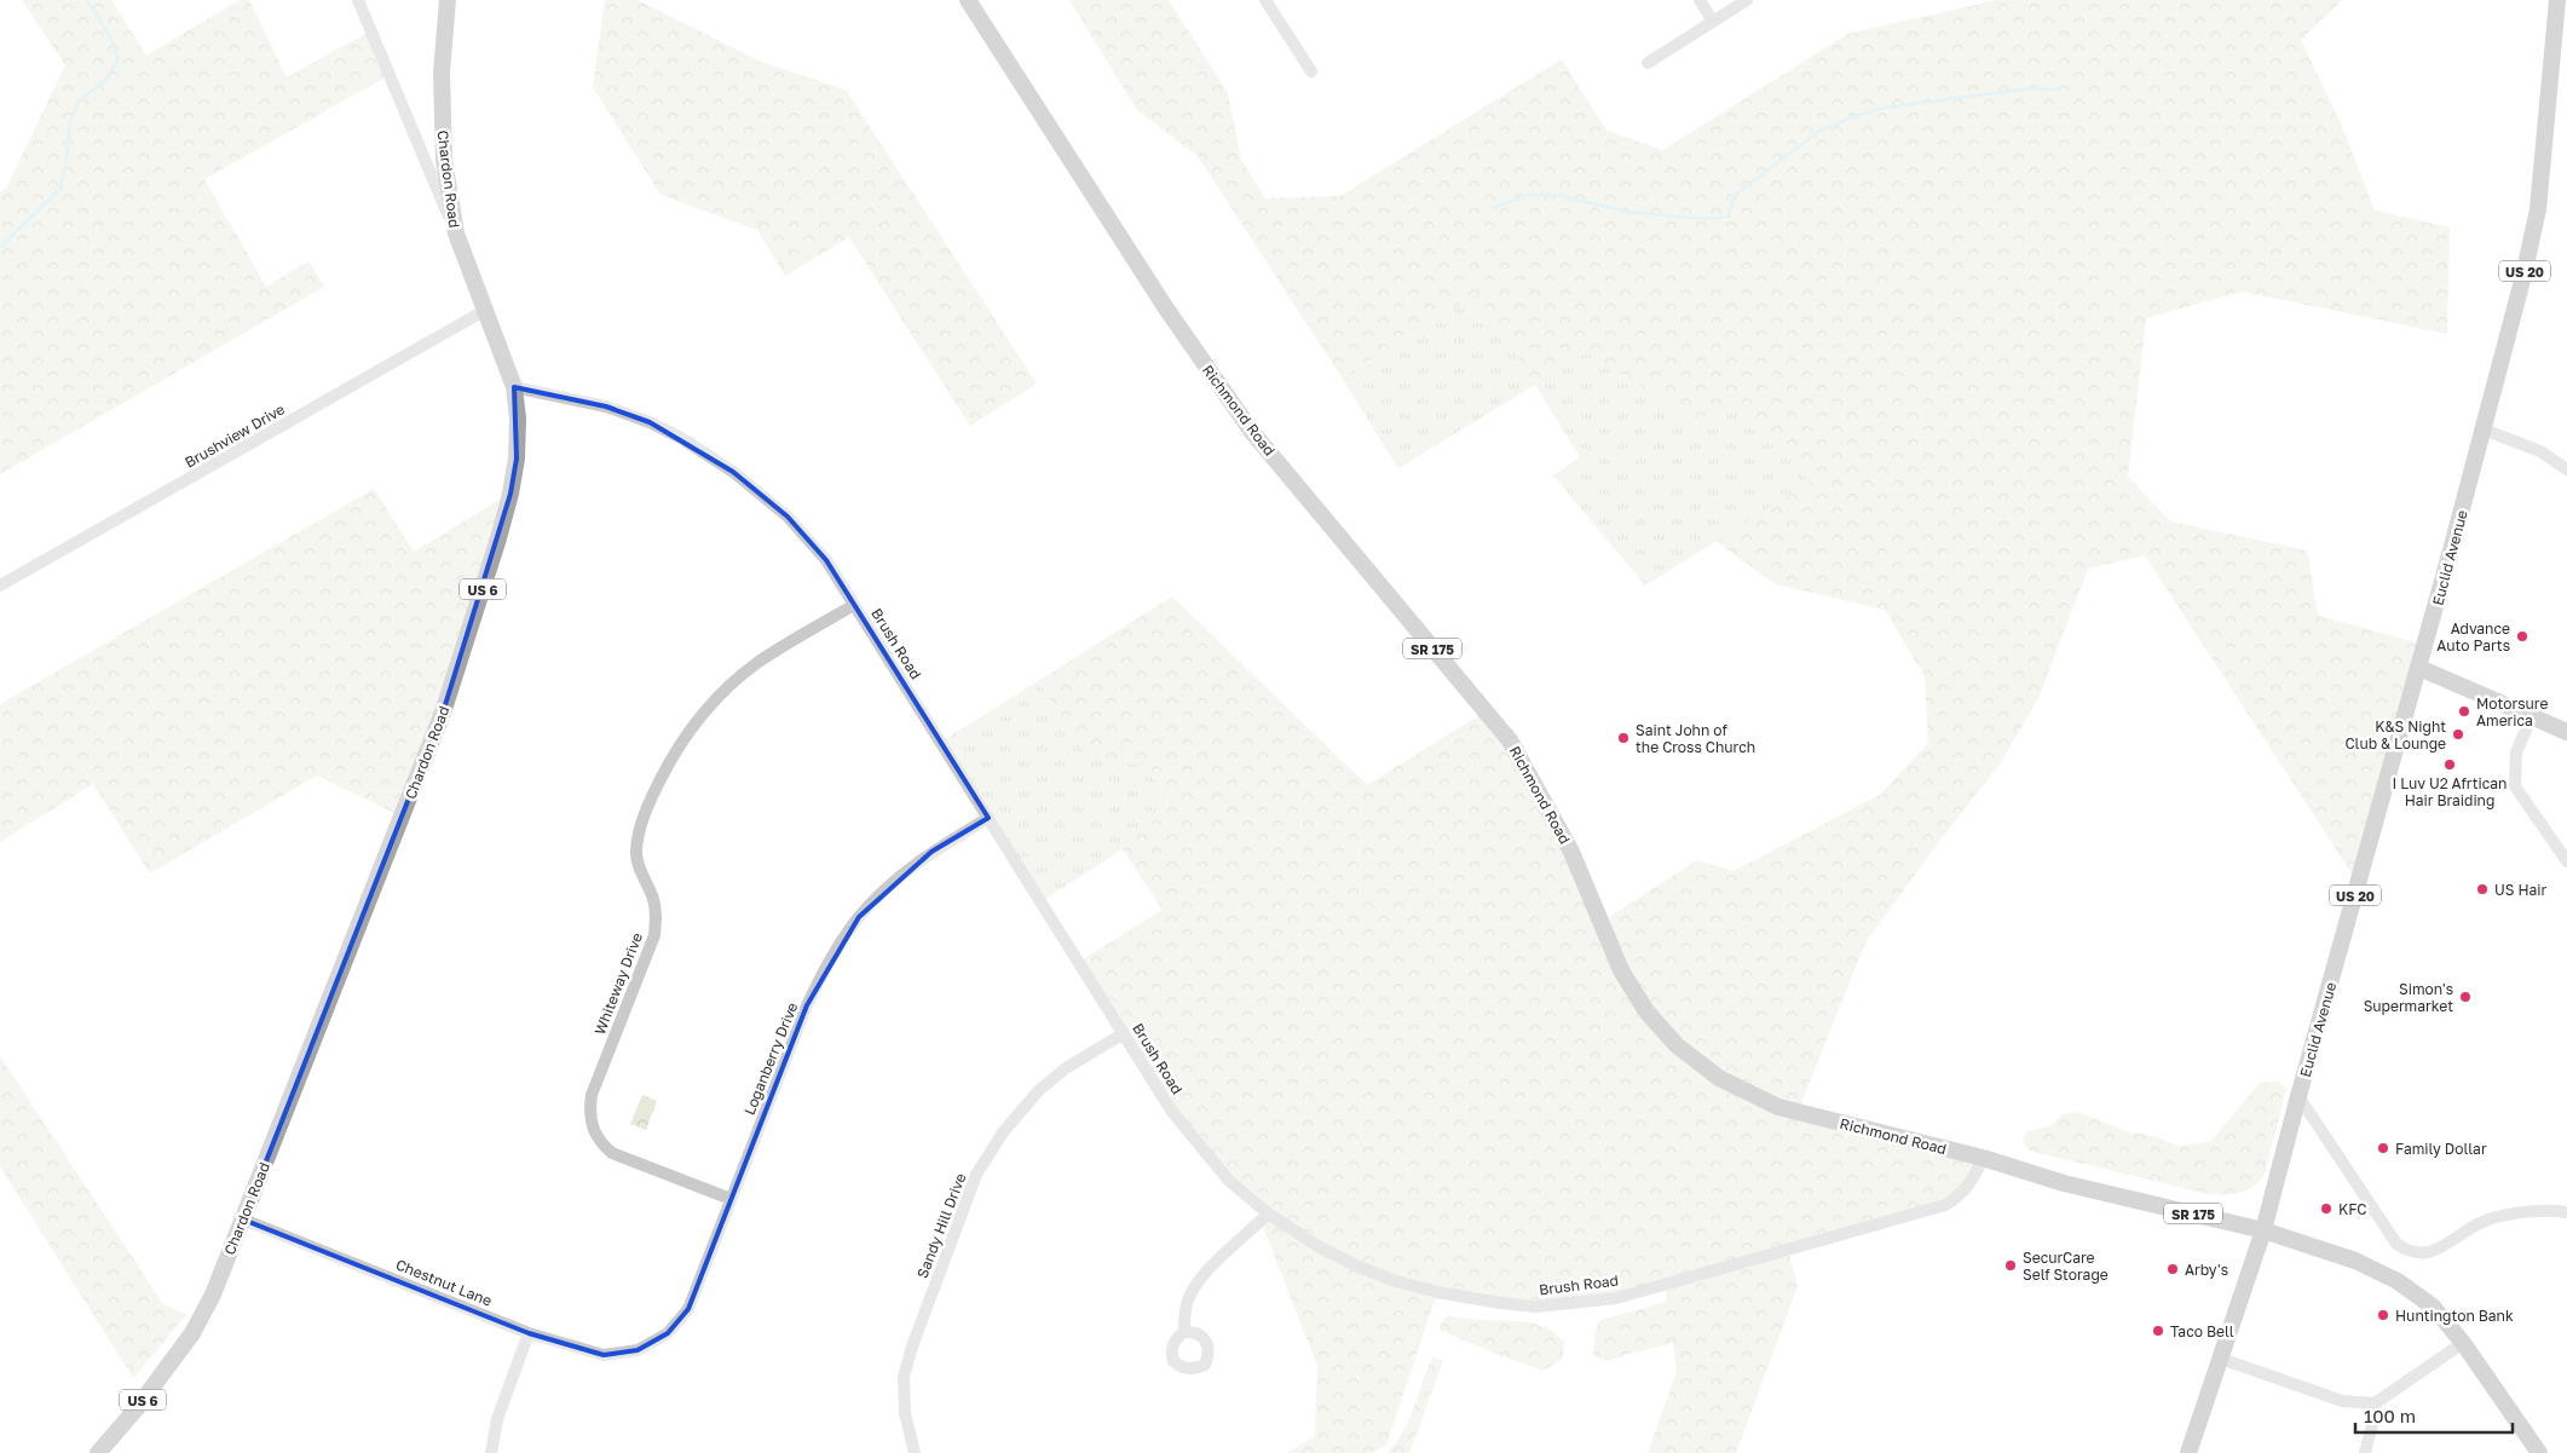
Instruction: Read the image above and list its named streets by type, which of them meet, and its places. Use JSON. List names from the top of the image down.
{
  "streets": {
    "main road": [
      "Chardon Road",
      "US 20",
      "Richmond Road",
      "Euclid Avenue",
      "US 6",
      "SR 175"
    ],
    "street": [
      "Brushview Drive",
      "Brush Road",
      "Whiteway Drive",
      "Loganberry Drive",
      "Sandy Hill Drive",
      "Chestnut Lane"
    ]
  },
  "crossings": [
    ["Chardon Road", "Brushview Drive"],
    ["Chardon Road", "Brush Road"],
    ["Chardon Road", "Chestnut Lane"],
    ["Richmond Road", "Euclid Avenue"],
    ["Richmond Road", "Brush Road"],
    ["Richmond Road", "SR 175"],
    ["Euclid Avenue", "SR 175"],
    ["Brush Road", "Whiteway Drive"],
    ["Brush Road", "Loganberry Drive"],
    ["Brush Road", "Sandy Hill Drive"],
    ["Whiteway Drive", "Loganberry Drive"],
    ["Loganberry Drive", "Chestnut Lane"]
  ],
  "places": [
    "Advance Auto Parts",
    "Motorsure America",
    "K&S Night Club & Lounge",
    "Saint John of the Cross Church",
    "I Luv U2 Afrtican Hair Braiding",
    "US Hair",
    "Simon's Supermarket",
    "Family Dollar",
    "KFC",
    "SecurCare Self Storage",
    "Arby's",
    "Huntington Bank",
    "Taco Bell"
  ],
  "scale_bar": "100 m"
}
